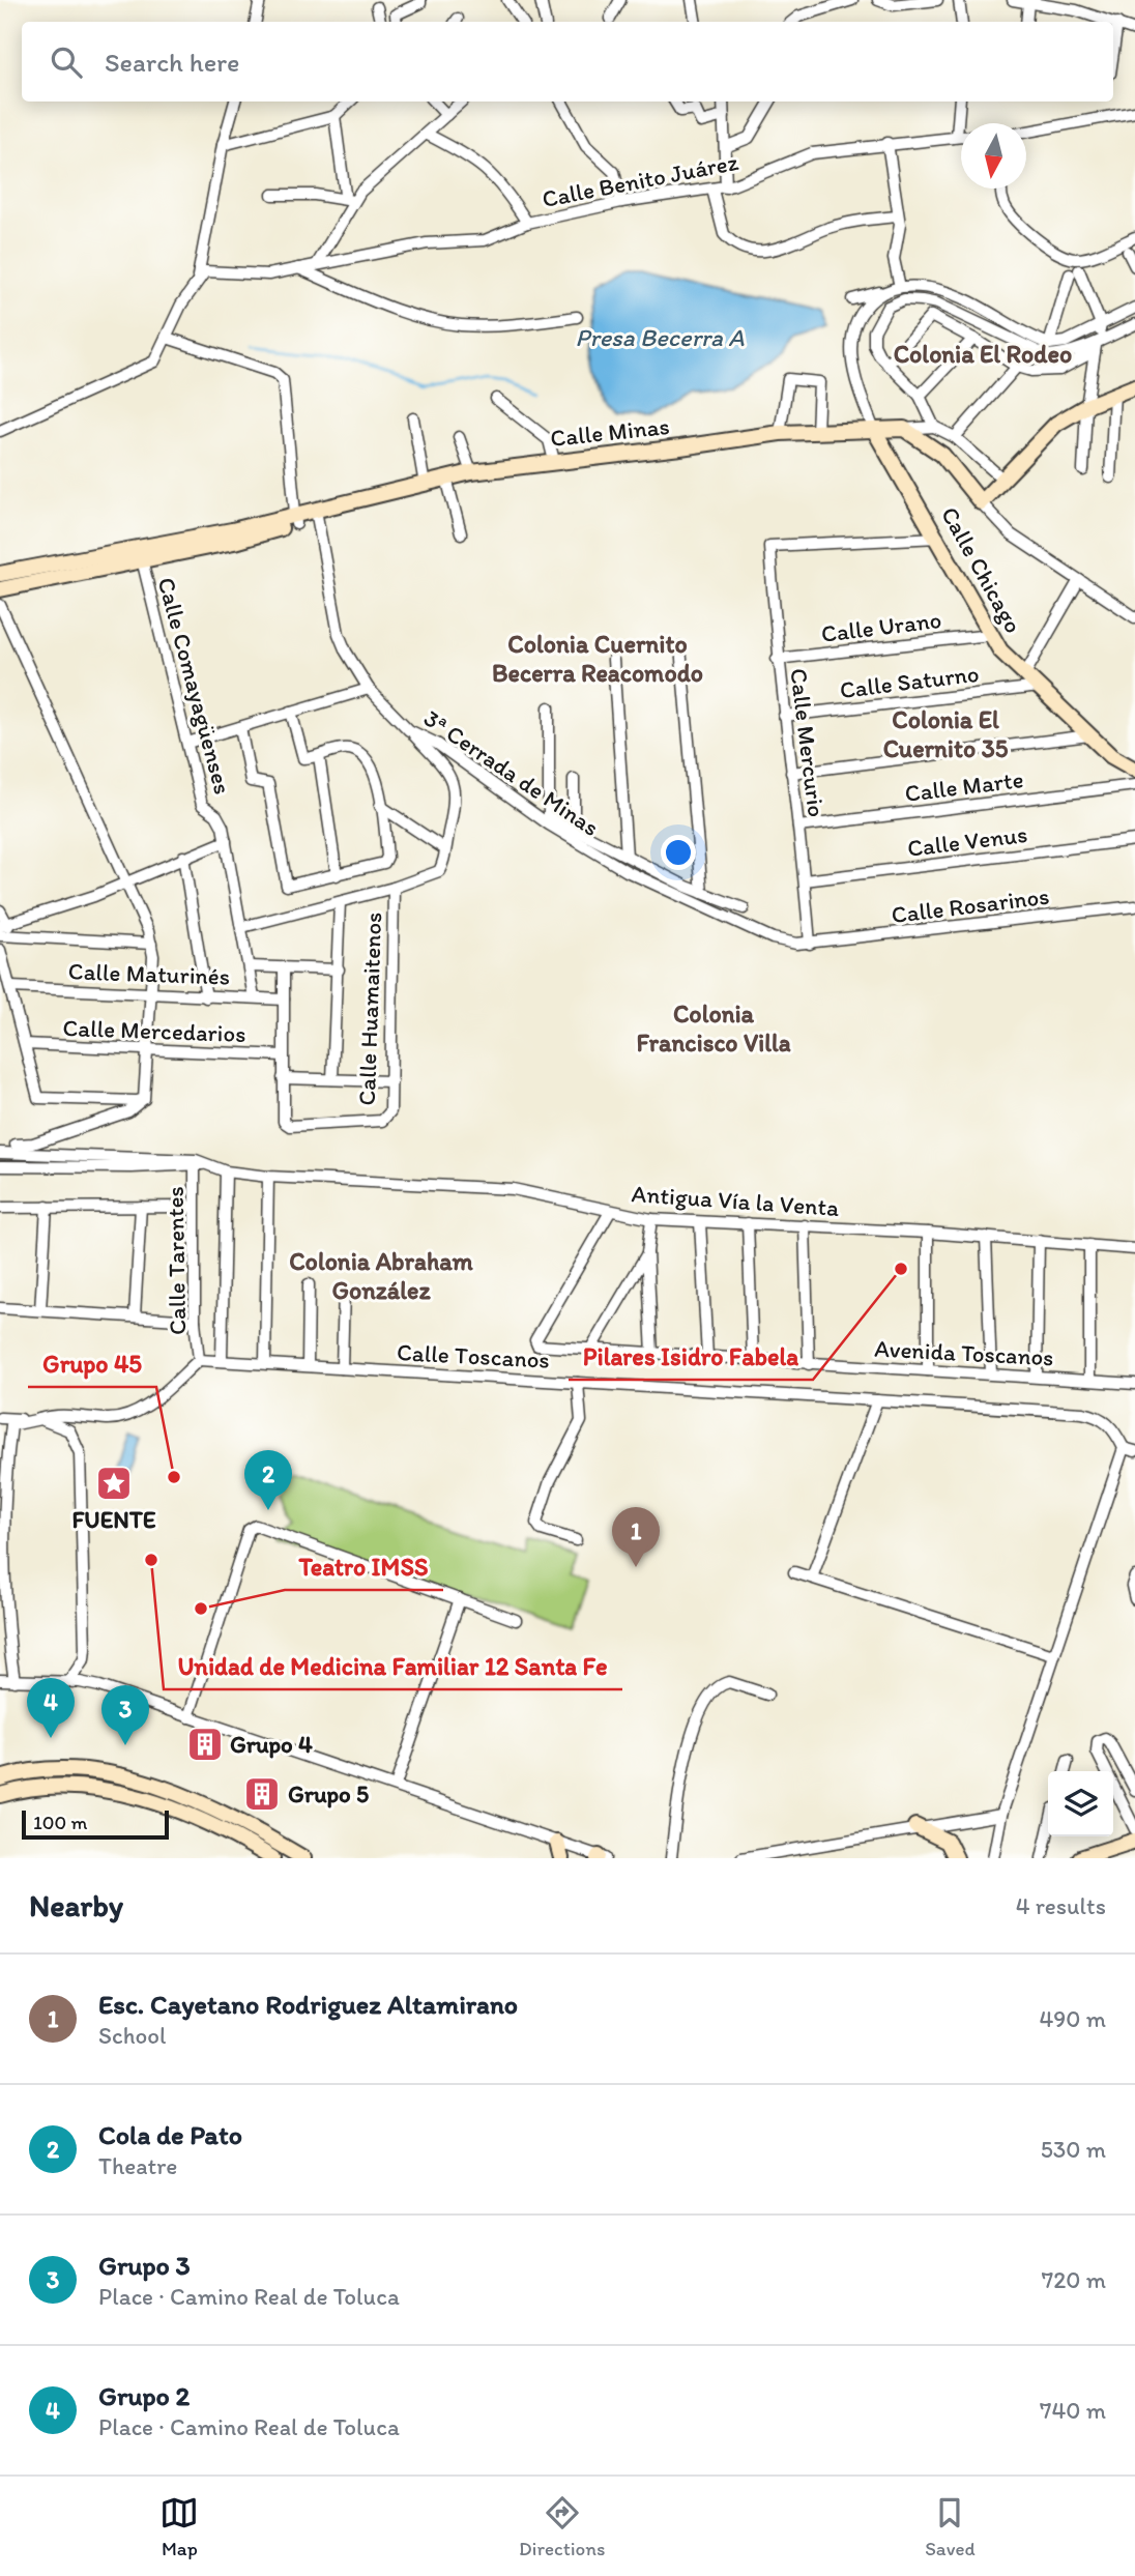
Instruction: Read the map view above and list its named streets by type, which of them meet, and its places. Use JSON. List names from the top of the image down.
{
  "streets": {
    "street": [
      "Calle Benito Juárez",
      "Calle Minas",
      "Calle Chicago",
      "Calle Urano",
      "Calle Saturno",
      "Calle Comayagüenses",
      "Calle Mercurio",
      "3ª Cerrada de Minas",
      "Calle Marte",
      "Calle Venus",
      "Calle Rosarinos",
      "Calle Maturinés",
      "Calle Huamaitenos",
      "Calle Mercedarios",
      "Antigua Vía la Venta",
      "Calle Tarentes",
      "Avenida Toscanos",
      "Calle Toscanos"
    ]
  },
  "crossings": [
    ["Calle Minas", "Calle Chicago"],
    ["Calle Minas", "Calle Comayagüenses"],
    ["Calle Minas", "3ª Cerrada de Minas"],
    ["Calle Chicago", "Calle Urano"],
    ["Calle Chicago", "Calle Saturno"],
    ["Calle Chicago", "Calle Mercurio"],
    ["Calle Urano", "Calle Mercurio"],
    ["Calle Saturno", "Calle Mercurio"],
    ["Calle Comayagüenses", "Calle Maturinés"],
    ["Calle Mercurio", "3ª Cerrada de Minas"],
    ["Calle Mercurio", "Calle Marte"],
    ["Calle Mercurio", "Calle Venus"],
    ["Calle Mercurio", "Calle Rosarinos"],
    ["3ª Cerrada de Minas", "Calle Rosarinos"],
    ["Antigua Vía la Venta", "Calle Tarentes"],
    ["Antigua Vía la Venta", "Avenida Toscanos"],
    ["Calle Tarentes", "Calle Toscanos"]
  ],
  "districts": [
    "Colonia El Rodeo",
    "Colonia Cuernito Becerra Reacomodo",
    "Colonia El Cuernito 35",
    "Colonia Francisco Villa",
    "Colonia Abraham González"
  ],
  "water": ["Presa Becerra A"],
  "places": {
    "other": [
      "Pilares Isidro Fabela",
      "Grupo 45",
      "Unidad de Medicina Familiar 12 Santa Fe",
      "Teatro IMSS"
    ],
    "place": ["FUENTE"],
    "building": ["Grupo 4", "Grupo 5"]
  },
  "scale_bar": "100 m",
  "north": "bottom",
  "page": {
    "search": "Search here",
    "pins": [
      "2",
      "1",
      "4",
      "3"
    ],
    "scale": "100 m",
    "heading": ["Nearby", "4 results"],
    "list": [
      {
        "mark": "1",
        "name": "Esc. Cayetano Rodriguez Altamirano",
        "note": "School",
        "value": "490 m"
      },
      {
        "mark": "2",
        "name": "Cola de Pato",
        "note": "Theatre",
        "value": "530 m"
      },
      {
        "mark": "3",
        "name": "Grupo 3",
        "note": "Place · Camino Real de Toluca",
        "value": "720 m"
      },
      {
        "mark": "4",
        "name": "Grupo 2",
        "note": "Place · Camino Real de Toluca",
        "value": "740 m"
      }
    ],
    "nav": ["Map", "Directions", "Saved"]
  }
}
